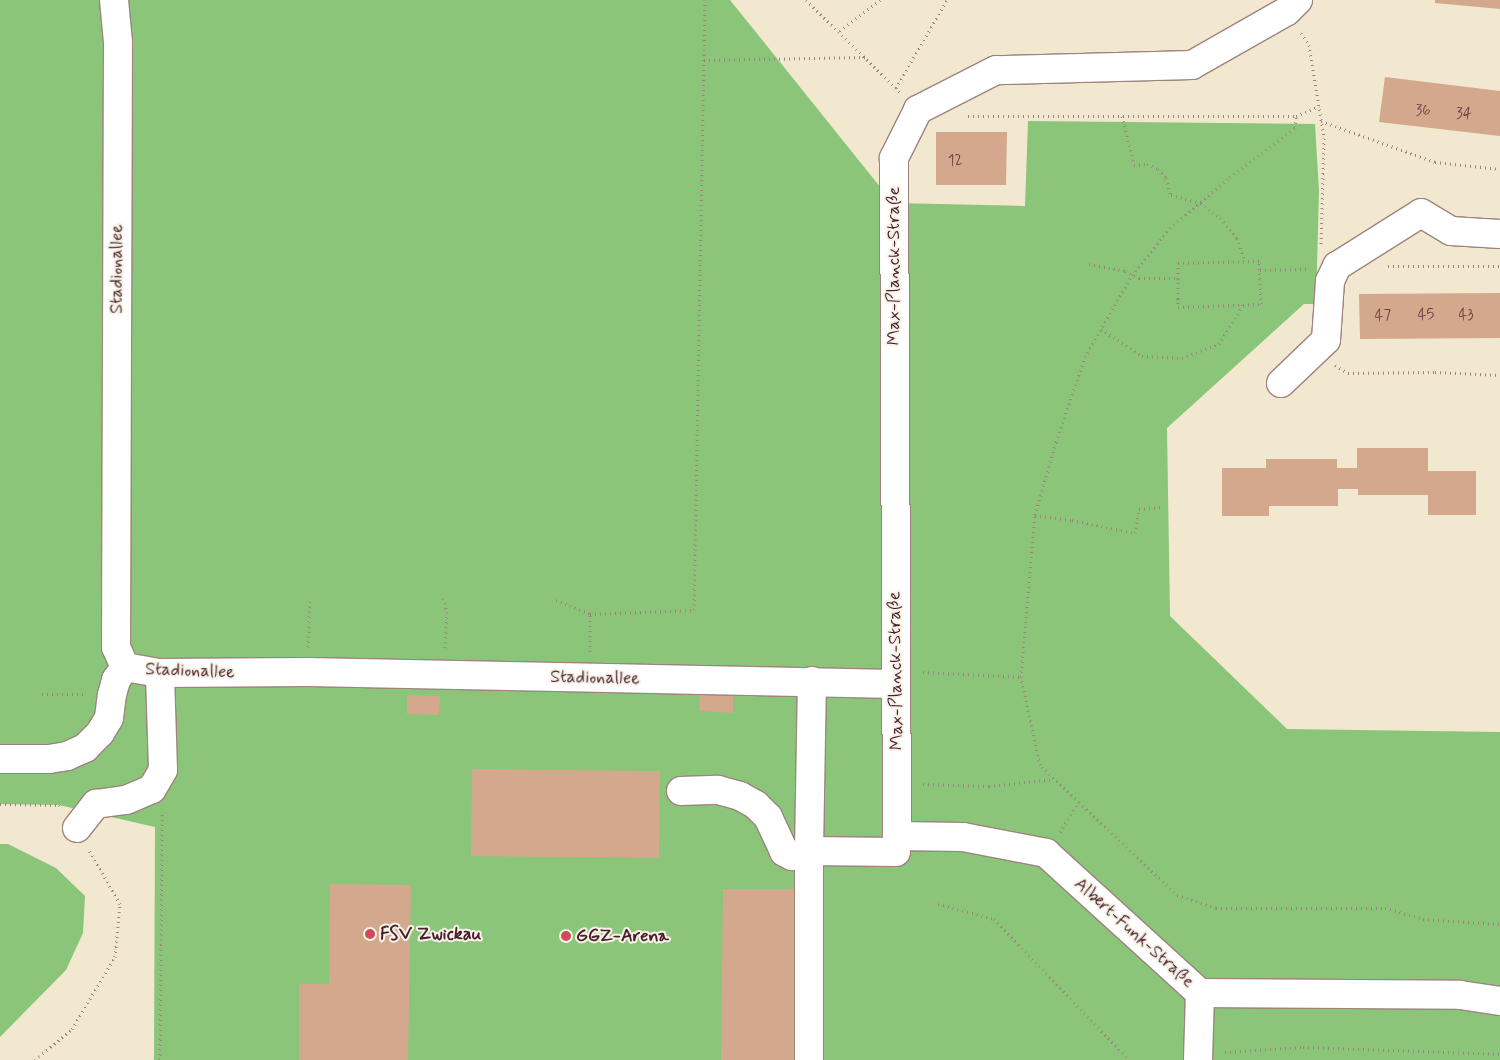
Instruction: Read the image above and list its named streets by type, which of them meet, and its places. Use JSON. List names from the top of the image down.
{
  "streets": {
    "street": ["Max-Planck-Straße", "Stadionallee", "Albert-Funk-Straße"]
  },
  "crossings": [
    ["Max-Planck-Straße", "Stadionallee"]
  ],
  "places": ["FSV Zwickau", "GGZ-Arena"],
  "house_numbers": [
    "36",
    "34",
    "12",
    "45",
    "43",
    "47"
  ]
}
